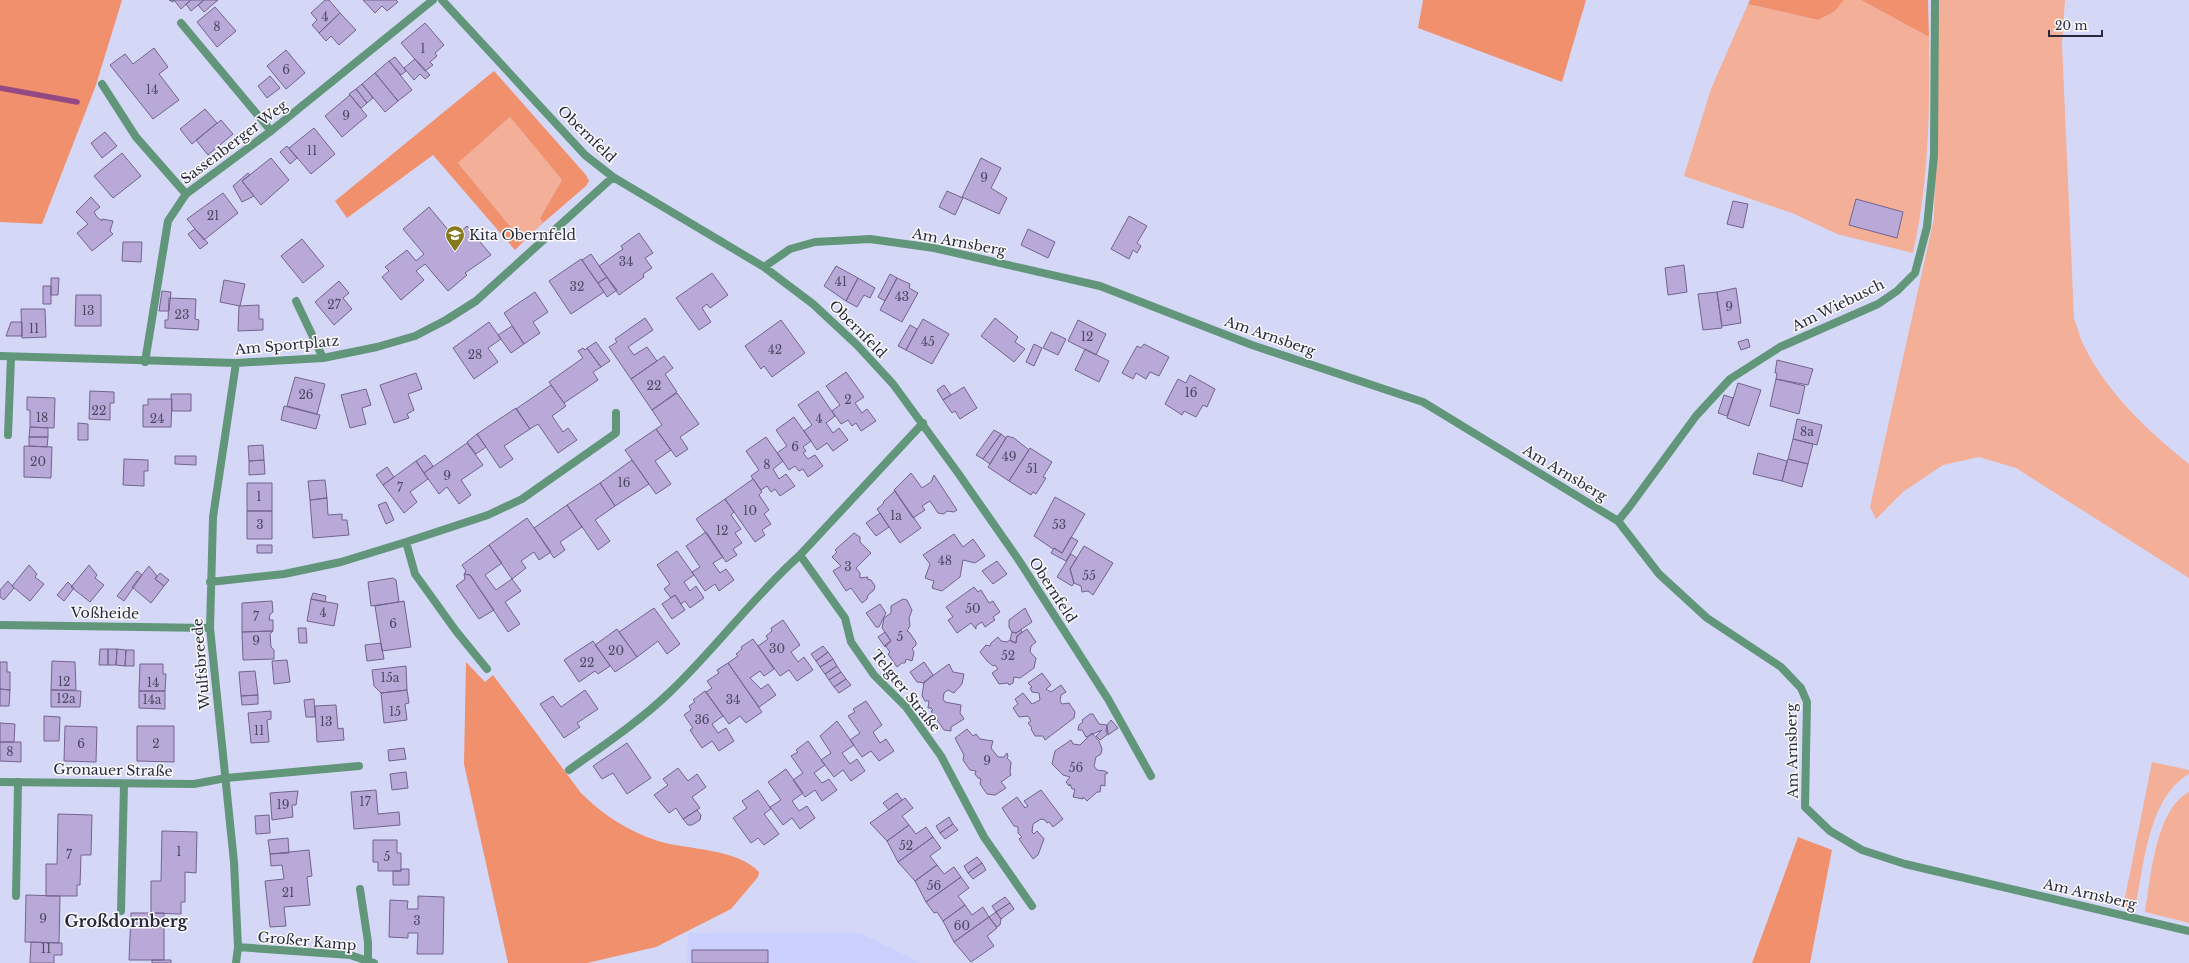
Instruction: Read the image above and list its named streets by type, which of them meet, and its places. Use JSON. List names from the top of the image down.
{
  "streets": {
    "street": [
      "Obernfeld",
      "Sassenberger Weg",
      "Am Arnsberg",
      "Am Wiebusch",
      "Am Sportplatz",
      "Voßheide",
      "Wulfsbreede",
      "Telgter Straße",
      "Gronauer Straße",
      "Großer Kamp"
    ]
  },
  "crossings": [
    ["Obernfeld", "Am Arnsberg"],
    ["Obernfeld", "Am Sportplatz"],
    ["Sassenberger Weg", "Am Sportplatz"],
    ["Am Arnsberg", "Am Wiebusch"],
    ["Am Sportplatz", "Wulfsbreede"],
    ["Voßheide", "Wulfsbreede"],
    ["Wulfsbreede", "Gronauer Straße"],
    ["Wulfsbreede", "Großer Kamp"]
  ],
  "districts": ["Großdornberg"],
  "places": {
    "school or university": ["Kita Obernfeld"]
  },
  "house_numbers": [
    "4",
    "8",
    "1",
    "6",
    "14",
    "9",
    "11",
    "9",
    "21",
    "34",
    "41",
    "32",
    "43",
    "27",
    "9",
    "13",
    "23",
    "11",
    "12",
    "45",
    "42",
    "28",
    "22",
    "16",
    "26",
    "2",
    "22",
    "18",
    "24",
    "4",
    "8a",
    "6",
    "49",
    "20",
    "8",
    "51",
    "9",
    "16",
    "7",
    "1",
    "10",
    "1a",
    "3",
    "53",
    "12",
    "48",
    "3",
    "55",
    "50",
    "4",
    "7",
    "6",
    "5",
    "9",
    "30",
    "20",
    "52",
    "22",
    "15a",
    "12",
    "14",
    "12a",
    "14a",
    "34",
    "15",
    "36",
    "13",
    "11",
    "6",
    "2",
    "8",
    "9",
    "56",
    "17",
    "19",
    "52",
    "1",
    "7",
    "5",
    "56",
    "21",
    "9",
    "3",
    "60",
    "11"
  ],
  "scale_bar": "20 m"
}
